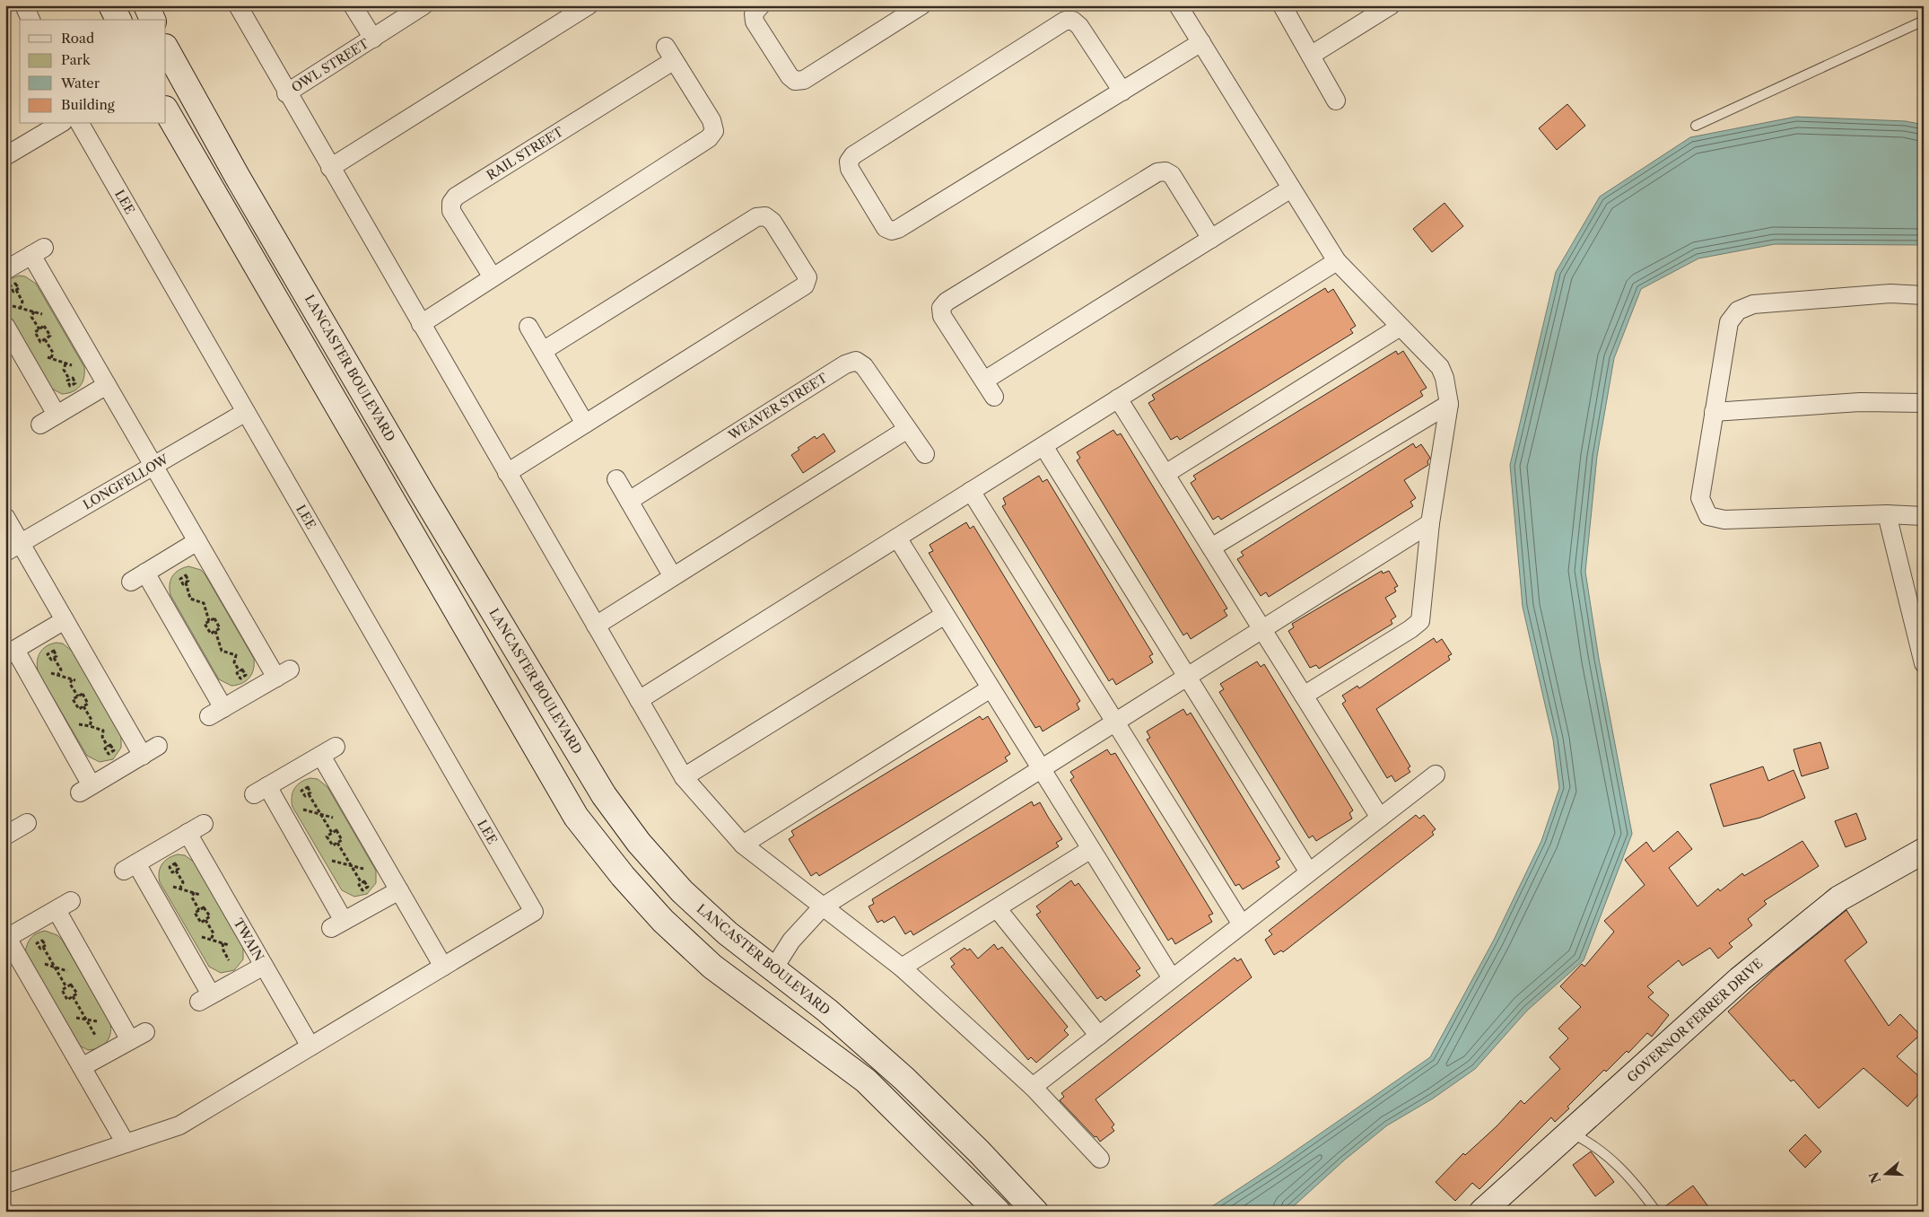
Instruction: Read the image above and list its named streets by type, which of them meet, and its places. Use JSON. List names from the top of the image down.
{
  "streets": {
    "main road": ["LANCASTER BOULEVARD", "GOVERNOR FERRER DRIVE"],
    "street": [
      "OWL STREET",
      "RAIL STREET",
      "LEE",
      "WEAVER STREET",
      "LONGFELLOW",
      "TWAIN"
    ]
  },
  "crossings": [
    ["LEE", "LONGFELLOW"]
  ],
  "legend": [
    "Road",
    "Park",
    "Water",
    "Building"
  ],
  "north": "left"
}
